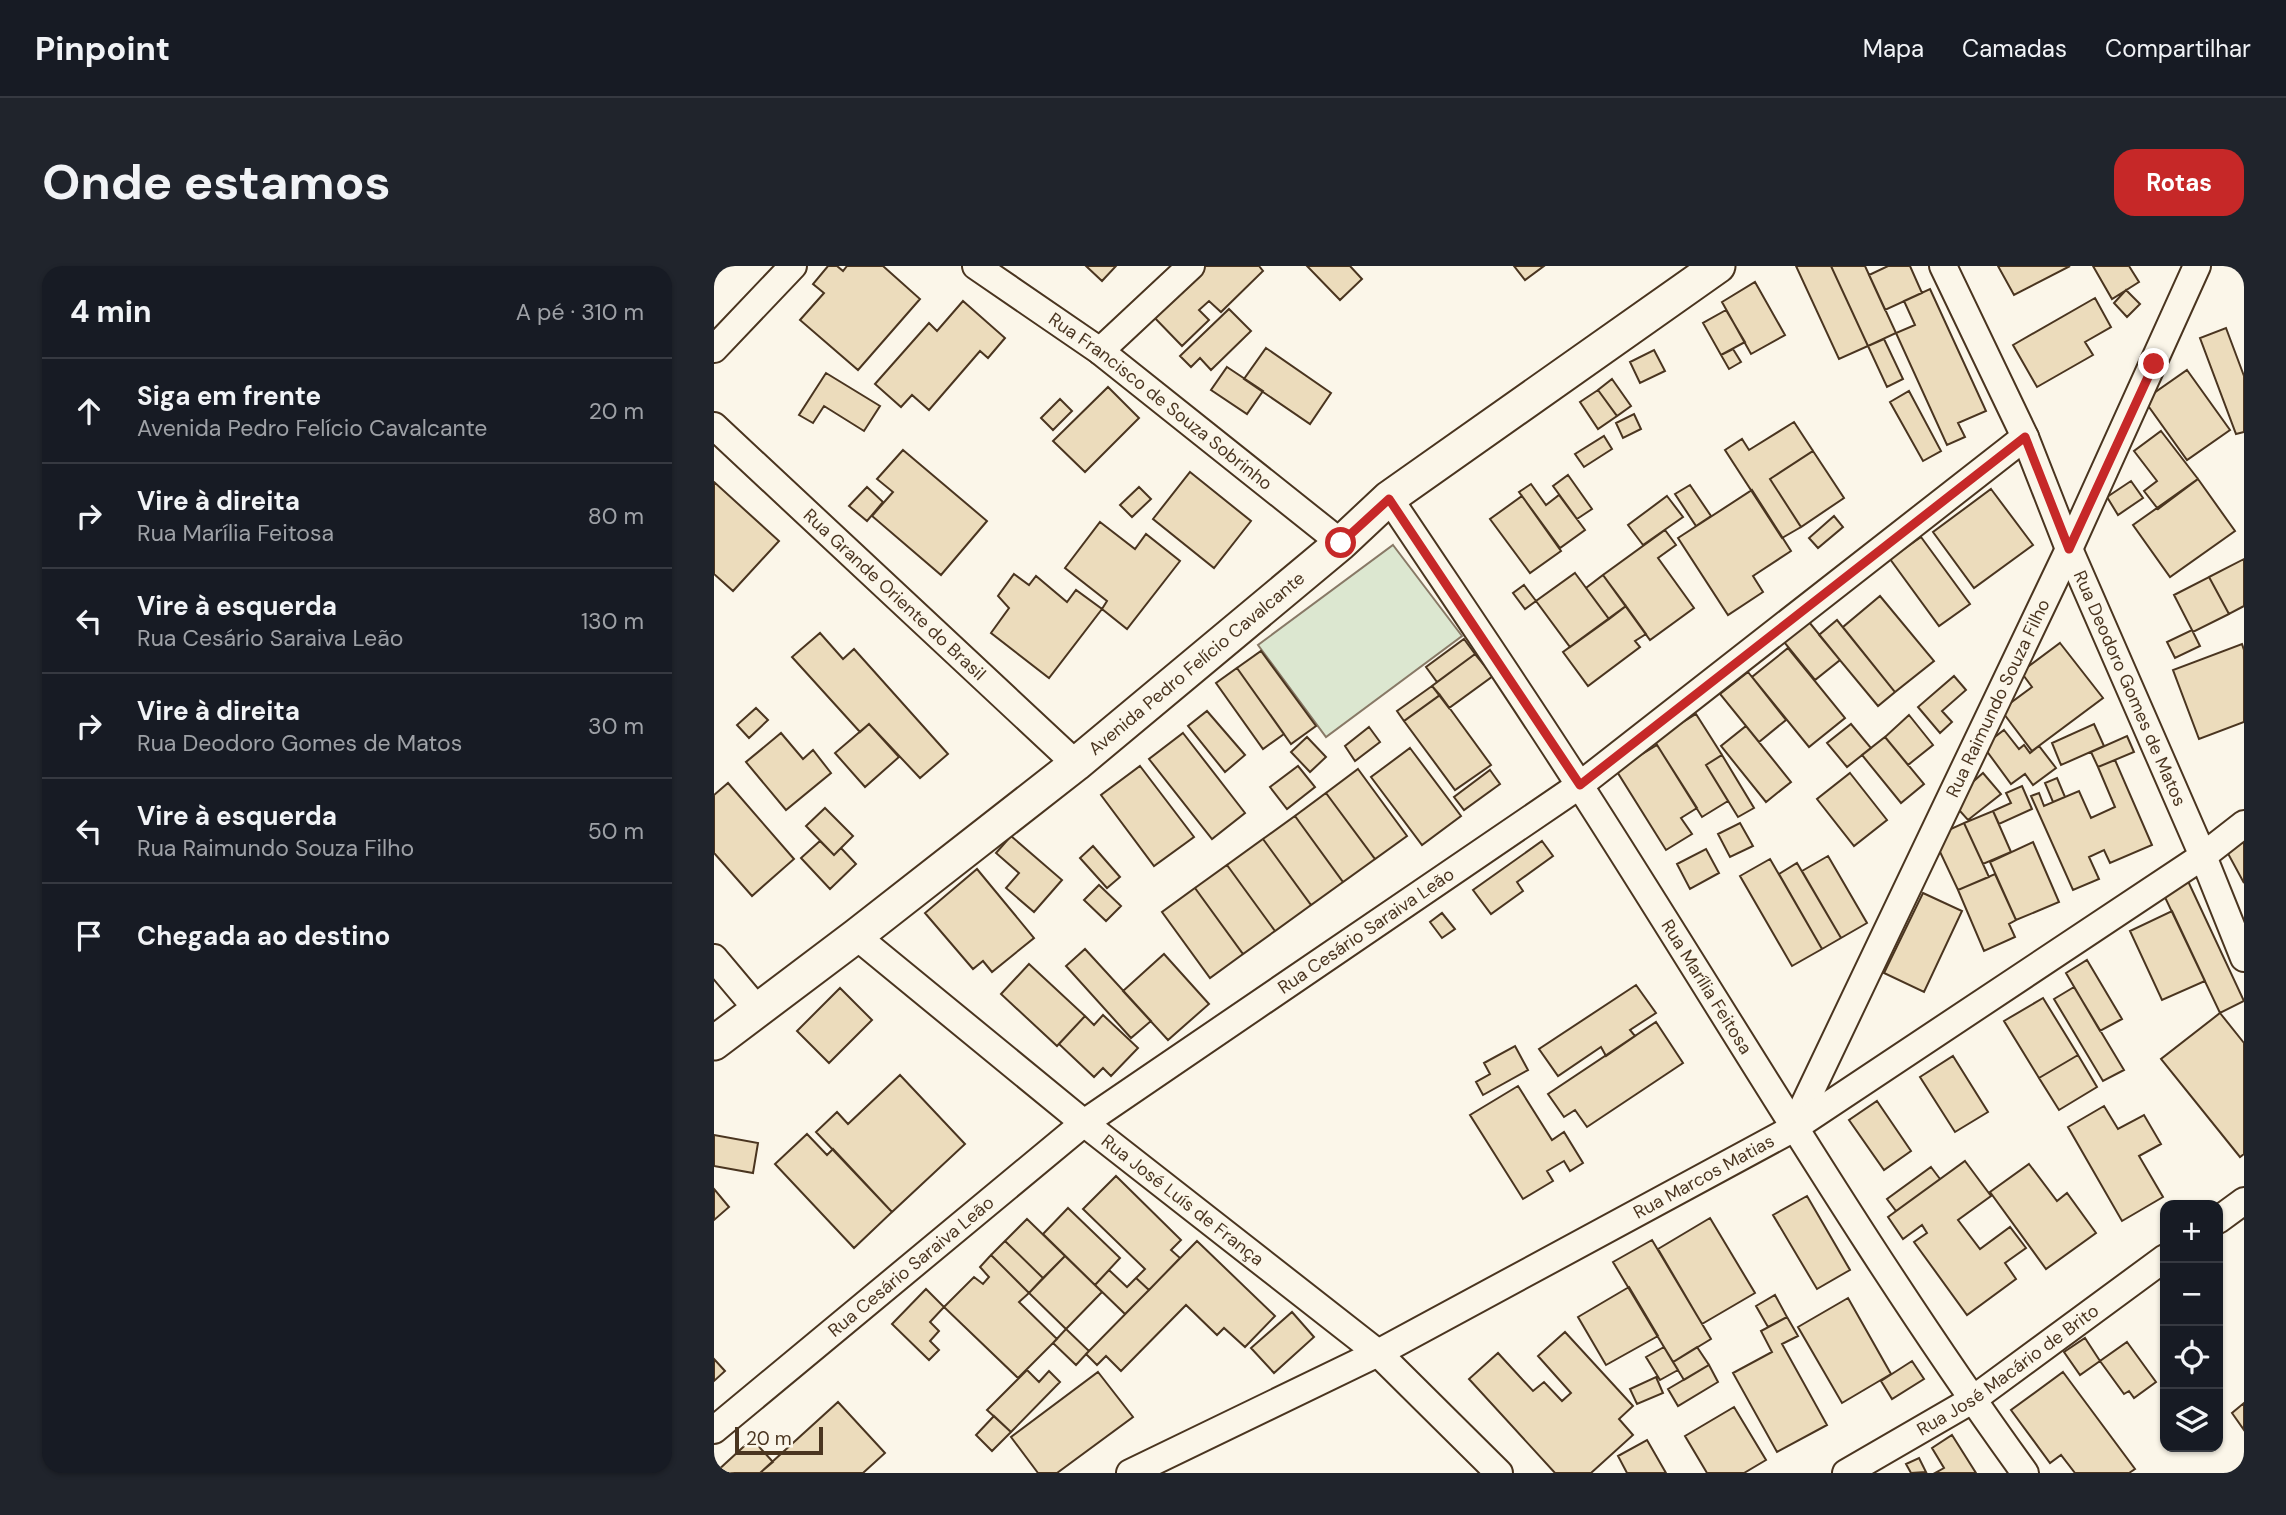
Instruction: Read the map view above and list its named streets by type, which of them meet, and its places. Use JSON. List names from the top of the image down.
{
  "streets": {
    "street": [
      "Rua Francisco de Souza Sobrinho",
      "Rua Grande Oriente do Brasil",
      "Avenida Pedro Felício Cavalcante",
      "Rua Deodoro Gomes de Matos",
      "Rua Raimundo Souza Filho",
      "Rua Cesário Saraiva Leão",
      "Rua Marília Feitosa",
      "Rua Marcos Matias",
      "Rua José Luís de França",
      "Rua José Macário de Brito"
    ]
  },
  "crossings": [
    ["Rua Francisco de Souza Sobrinho", "Avenida Pedro Felício Cavalcante"],
    ["Rua Grande Oriente do Brasil", "Avenida Pedro Felício Cavalcante"],
    ["Avenida Pedro Felício Cavalcante", "Rua Marília Feitosa"],
    ["Avenida Pedro Felício Cavalcante", "Rua José Luís de França"],
    ["Rua Deodoro Gomes de Matos", "Rua Raimundo Souza Filho"],
    ["Rua Deodoro Gomes de Matos", "Rua Cesário Saraiva Leão"],
    ["Rua Deodoro Gomes de Matos", "Rua Marcos Matias"],
    ["Rua Raimundo Souza Filho", "Rua Marília Feitosa"],
    ["Rua Raimundo Souza Filho", "Rua Marcos Matias"],
    ["Rua Cesário Saraiva Leão", "Rua Marília Feitosa"],
    ["Rua Cesário Saraiva Leão", "Rua José Luís de França"],
    ["Rua Marília Feitosa", "Rua Marcos Matias"],
    ["Rua Marília Feitosa", "Rua José Macário de Brito"],
    ["Rua Marcos Matias", "Rua José Luís de França"]
  ],
  "scale_bar": "20 m",
  "page": {
    "header": "Pinpoint",
    "nav": ["Mapa", "Camadas", "Compartilhar"],
    "buttons": "Rotas",
    "title": "Onde estamos",
    "heading": ["4 min", "A pé · 310 m"],
    "list": [
      ["Siga em frente", "Avenida Pedro Felício Cavalcante", "20 m"],
      ["Vire à direita", "Rua Marília Feitosa", "80 m"],
      ["Vire à esquerda", "Rua Cesário Saraiva Leão", "130 m"],
      ["Vire à direita", "Rua Deodoro Gomes de Matos", "30 m"],
      ["Vire à esquerda", "Rua Raimundo Souza Filho", "50 m"],
      "Chegada ao destino"
    ],
    "map_buttons": ["+", "−"],
    "scale": "20 m"
  }
}
